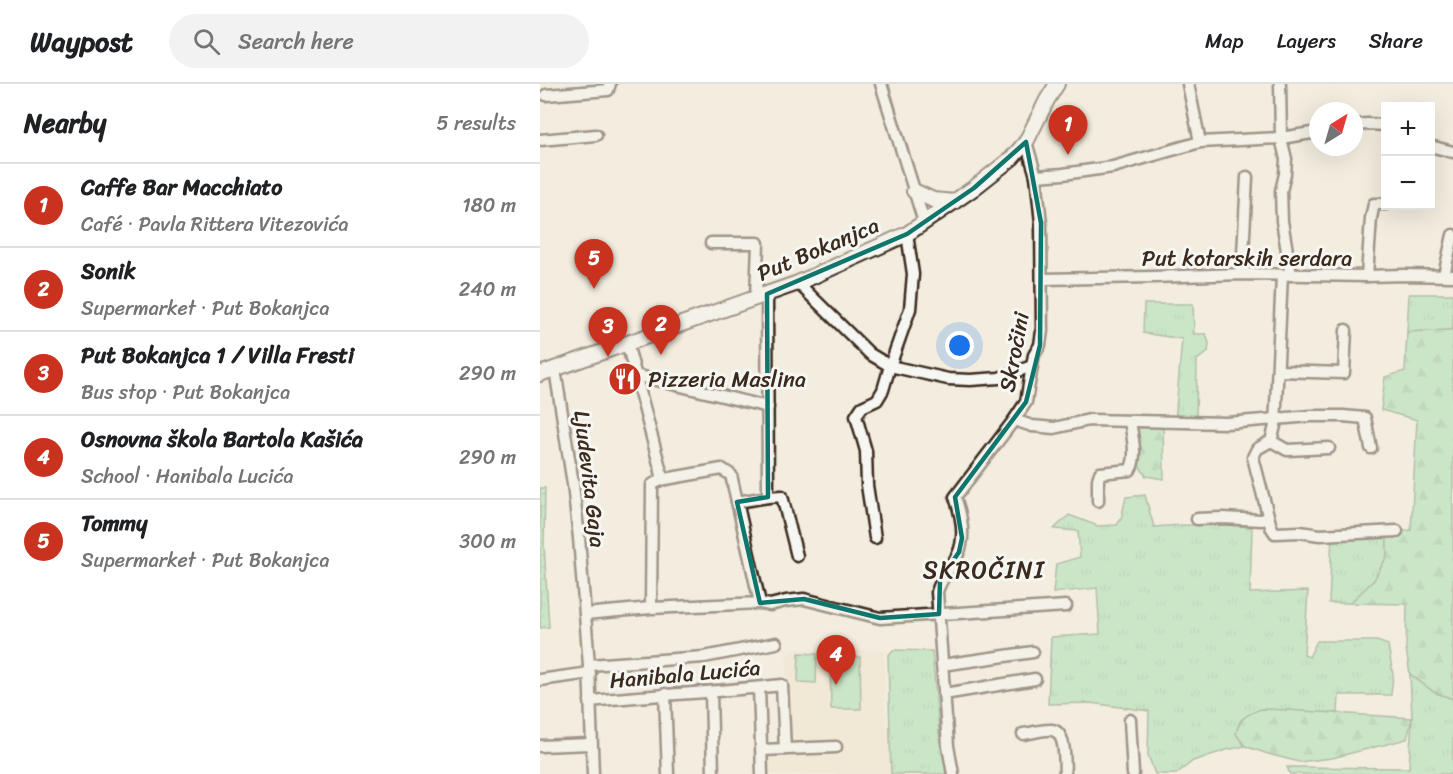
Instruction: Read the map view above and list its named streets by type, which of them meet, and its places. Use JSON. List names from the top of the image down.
{
  "streets": {
    "main road": ["Put Bokanjca"],
    "street": [
      "Put kotarskih serdara",
      "Skročini",
      "Ljudevita Gaja",
      "Hanibala Lucića"
    ]
  },
  "crossings": [
    ["Put Bokanjca", "Skročini"],
    ["Put Bokanjca", "Ljudevita Gaja"],
    ["Put kotarskih serdara", "Skročini"],
    ["Ljudevita Gaja", "Hanibala Lucića"]
  ],
  "districts": ["SKROČINI"],
  "places": {
    "restaurant": ["Pizzeria Maslina"]
  },
  "north": "top right",
  "page": {
    "header": "Waypost",
    "search": "Search here",
    "nav": ["Map", "Layers", "Share"],
    "heading": ["Nearby", "5 results"],
    "map_buttons": ["+", "−"],
    "pins": [
      "1",
      "5",
      "2",
      "3",
      "4"
    ],
    "list": [
      {
        "mark": "1",
        "name": "Caffe Bar Macchiato",
        "note": "Café · Pavla Rittera Vitezovića",
        "value": "180 m"
      },
      {
        "mark": "2",
        "name": "Sonik",
        "note": "Supermarket · Put Bokanjca",
        "value": "240 m"
      },
      {
        "mark": "3",
        "name": "Put Bokanjca 1 / Villa Fresti",
        "note": "Bus stop · Put Bokanjca",
        "value": "290 m"
      },
      {
        "mark": "4",
        "name": "Osnovna škola Bartola Kašića",
        "note": "School · Hanibala Lucića",
        "value": "290 m"
      },
      {
        "mark": "5",
        "name": "Tommy",
        "note": "Supermarket · Put Bokanjca",
        "value": "300 m"
      }
    ]
  }
}
